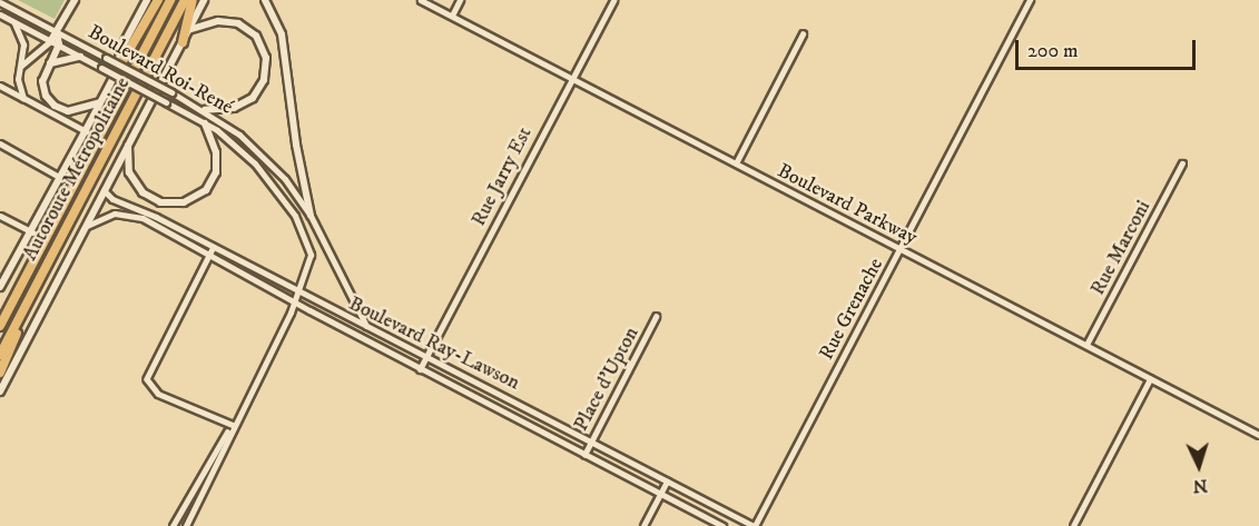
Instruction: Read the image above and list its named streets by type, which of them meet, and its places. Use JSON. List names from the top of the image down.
{
  "streets": {
    "highway": ["Autoroute Métropolitaine"],
    "street": [
      "Boulevard Roi-René",
      "Rue Jarry Est",
      "Boulevard Parkway",
      "Rue Marconi",
      "Rue Grenache",
      "Boulevard Ray-Lawson",
      "Place d'Upton"
    ]
  },
  "crossings": [
    ["Boulevard Roi-René", "Boulevard Ray-Lawson"],
    ["Rue Jarry Est", "Boulevard Parkway"],
    ["Rue Jarry Est", "Boulevard Ray-Lawson"],
    ["Boulevard Parkway", "Rue Marconi"],
    ["Boulevard Parkway", "Rue Grenache"],
    ["Rue Grenache", "Boulevard Ray-Lawson"],
    ["Boulevard Ray-Lawson", "Place d'Upton"]
  ],
  "scale_bar": "200 m",
  "north": "bottom"
}
